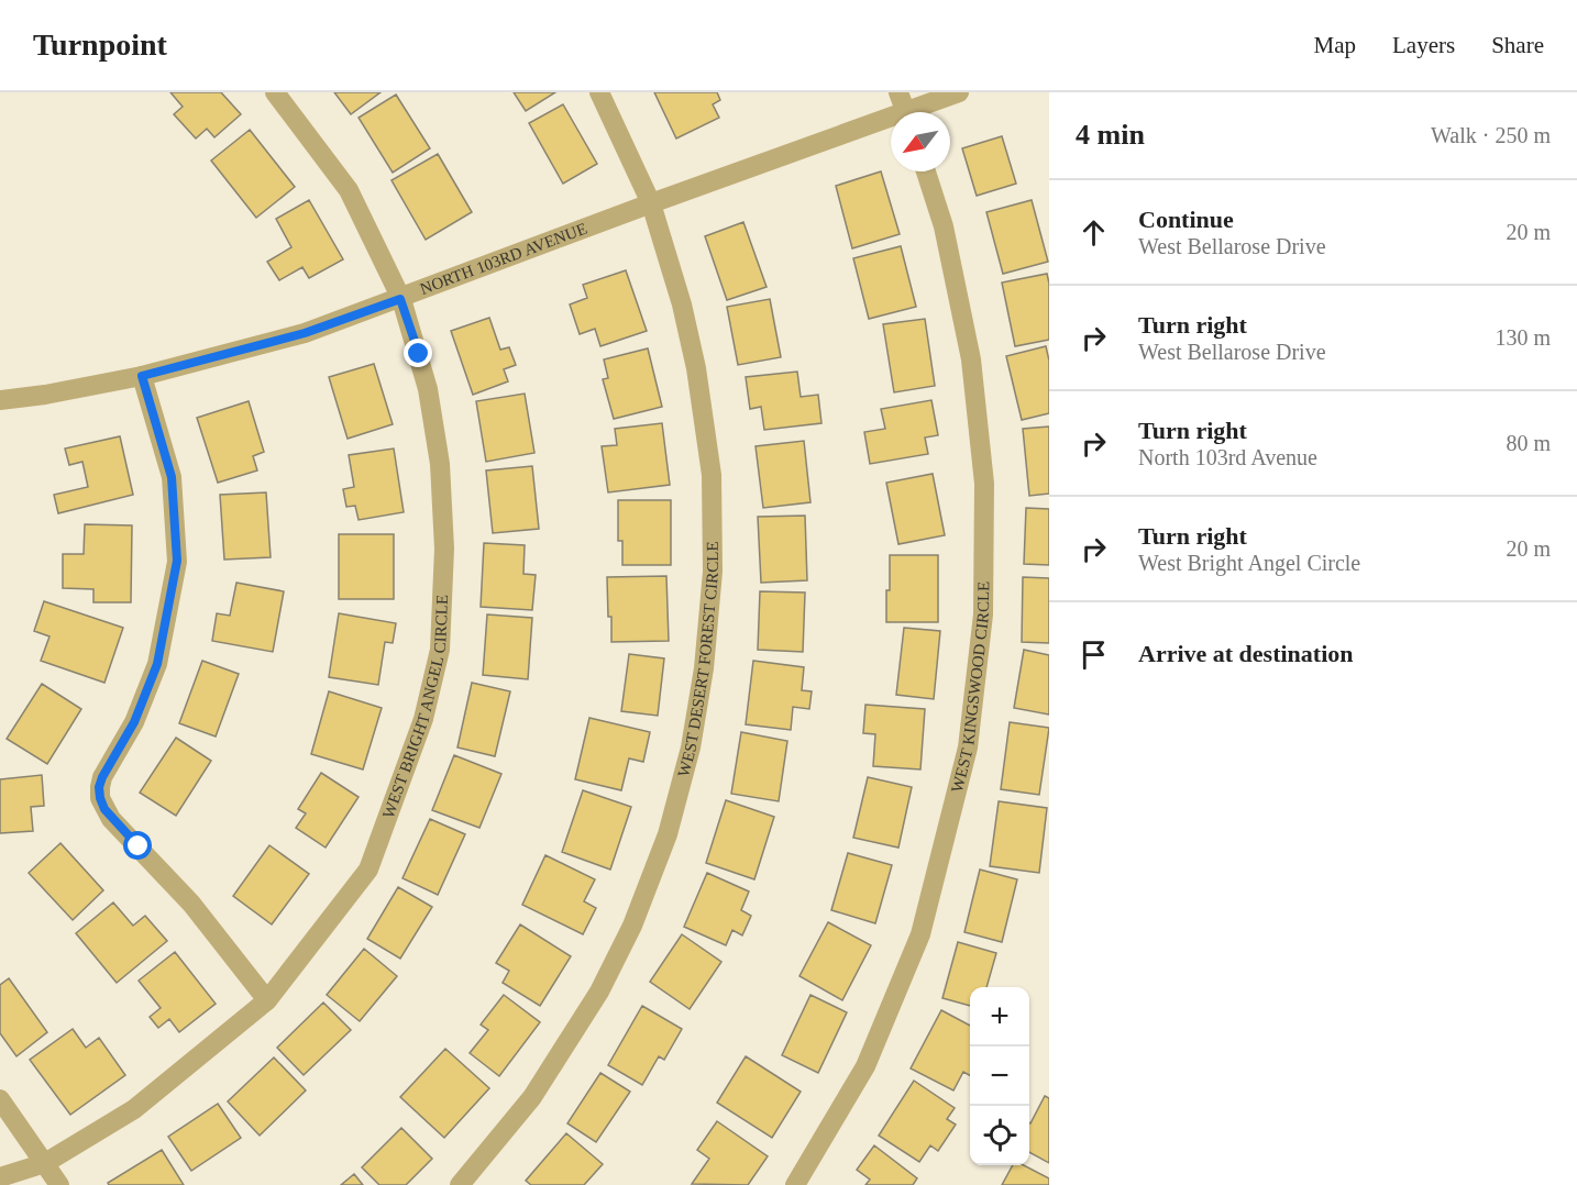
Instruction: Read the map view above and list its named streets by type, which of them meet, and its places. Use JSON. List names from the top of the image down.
{
  "streets": {
    "street": [
      "NORTH 103RD AVENUE",
      "WEST DESERT FOREST CIRCLE",
      "WEST KINGSWOOD CIRCLE",
      "WEST BRIGHT ANGEL CIRCLE"
    ]
  },
  "crossings": [
    ["NORTH 103RD AVENUE", "WEST DESERT FOREST CIRCLE"],
    ["NORTH 103RD AVENUE", "WEST BRIGHT ANGEL CIRCLE"]
  ],
  "north": "bottom left",
  "page": {
    "header": "Turnpoint",
    "nav": ["Map", "Layers", "Share"],
    "heading": ["4 min", "Walk · 250 m"],
    "list": [
      ["Continue", "West Bellarose Drive", "20 m"],
      ["Turn right", "West Bellarose Drive", "130 m"],
      ["Turn right", "North 103rd Avenue", "80 m"],
      ["Turn right", "West Bright Angel Circle", "20 m"],
      "Arrive at destination"
    ],
    "map_buttons": ["+", "−"]
  }
}
